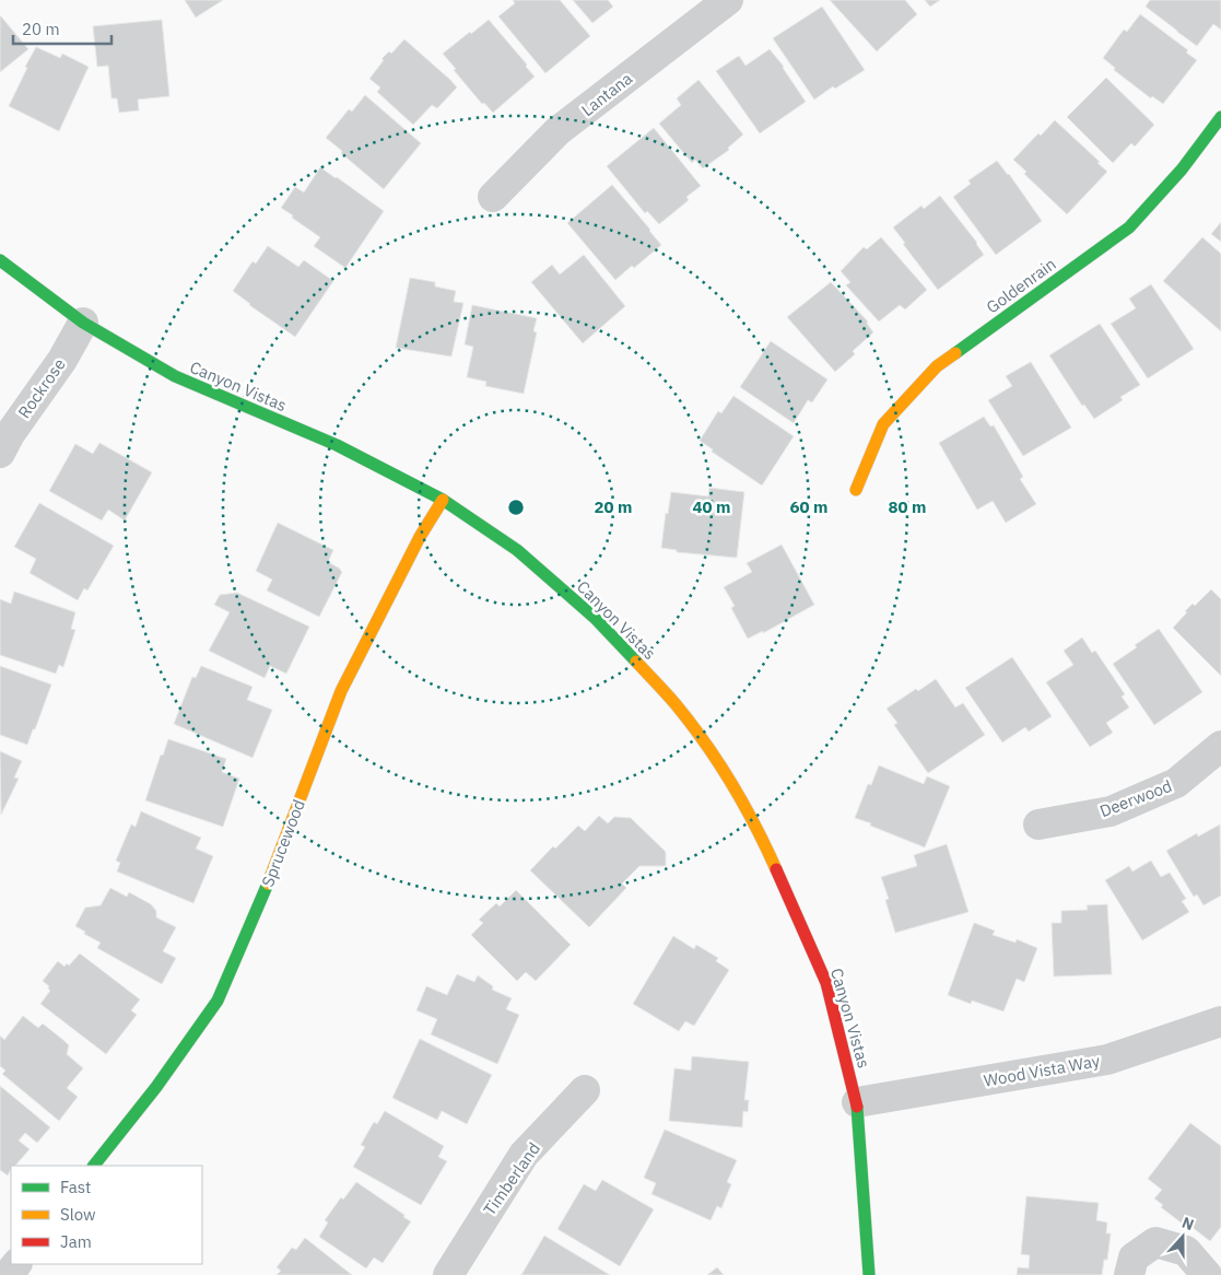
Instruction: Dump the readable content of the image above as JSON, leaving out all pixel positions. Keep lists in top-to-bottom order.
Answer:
{
  "streets": {
    "street": [
      "Lantana",
      "Goldenrain",
      "Canyon Vistas",
      "Rockrose",
      "Deerwood",
      "Sprucewood",
      "Wood Vista Way",
      "Timberland"
    ]
  },
  "crossings": [
    ["Canyon Vistas", "Rockrose"],
    ["Canyon Vistas", "Sprucewood"],
    ["Canyon Vistas", "Wood Vista Way"]
  ],
  "legend": ["Fast", "Slow", "Jam"],
  "scale_bar": "20 m",
  "north": "top",
  "rings": [
    "20 m",
    "40 m",
    "60 m",
    "80 m"
  ]
}
